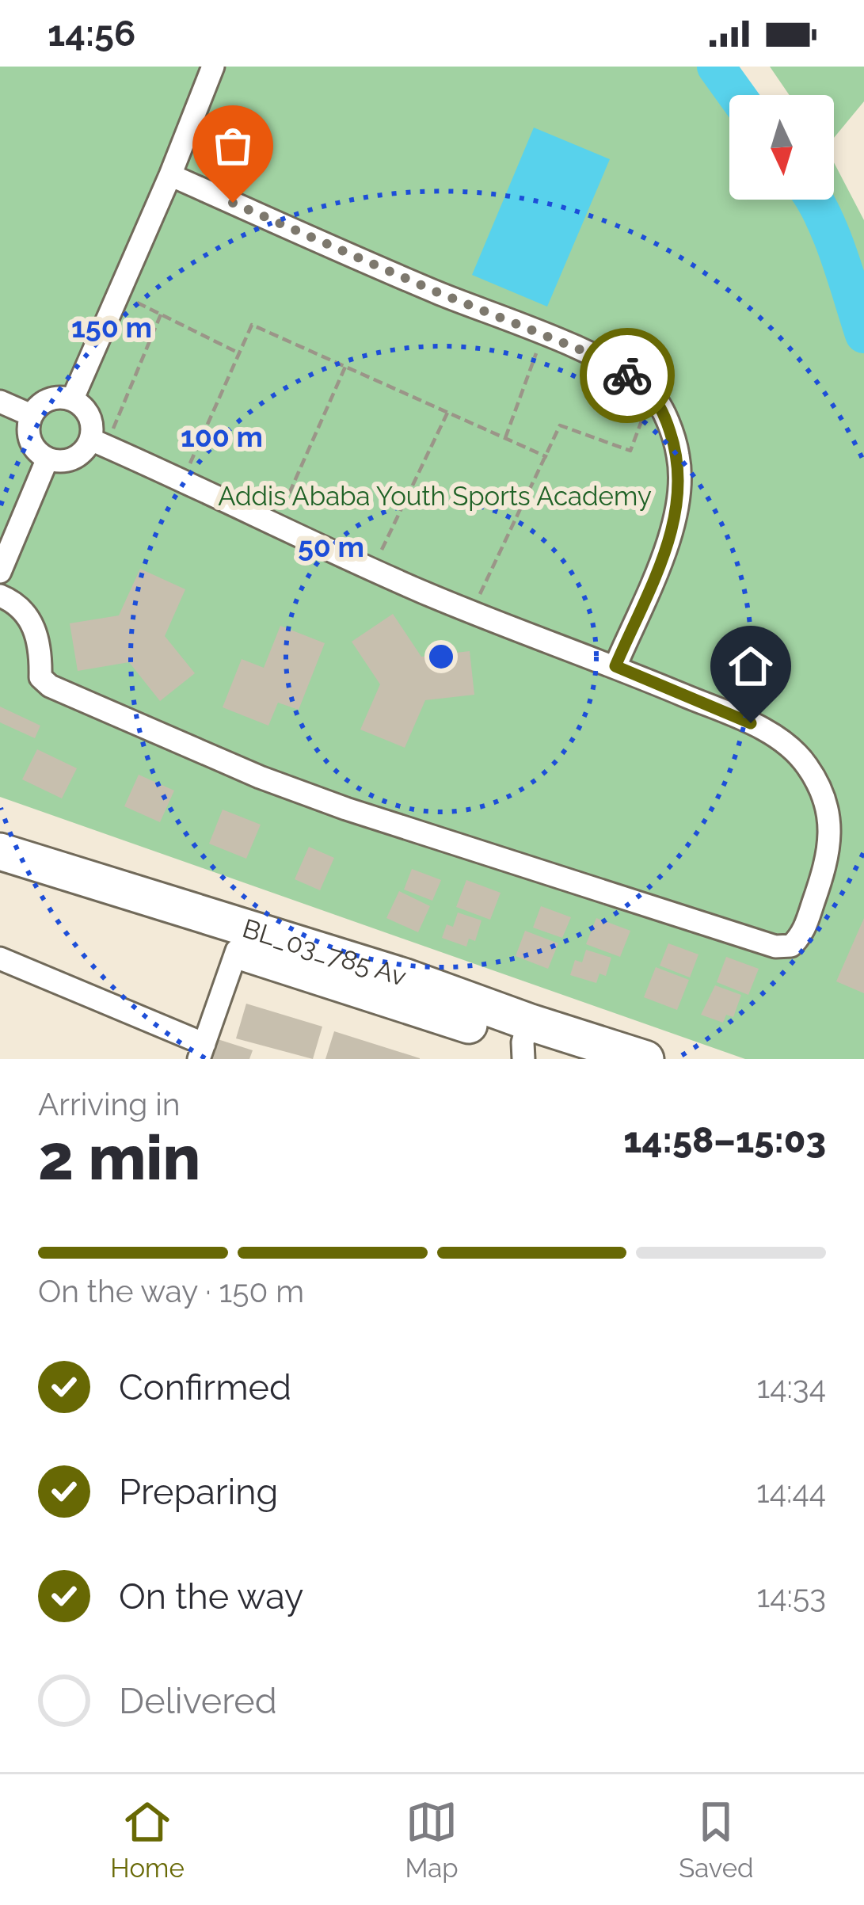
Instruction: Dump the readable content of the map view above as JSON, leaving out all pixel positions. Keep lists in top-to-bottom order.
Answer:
{
  "streets": {
    "main road": ["BL_03_785 Av"]
  },
  "parks": ["Addis Ababa Youth Sports Academy"],
  "north": "bottom",
  "page": {
    "status": "14:56",
    "heading": ["2 min", "Arriving in", "14:58–15:03"],
    "bar": "On the way · 150 m",
    "list": [
      ["Confirmed", "14:34"],
      ["Preparing", "14:44"],
      ["On the way", "14:53"],
      "Delivered"
    ],
    "tabs": ["Home", "Map", "Saved"]
  },
  "rings": ["150 m", "100 m", "50 m"]
}
